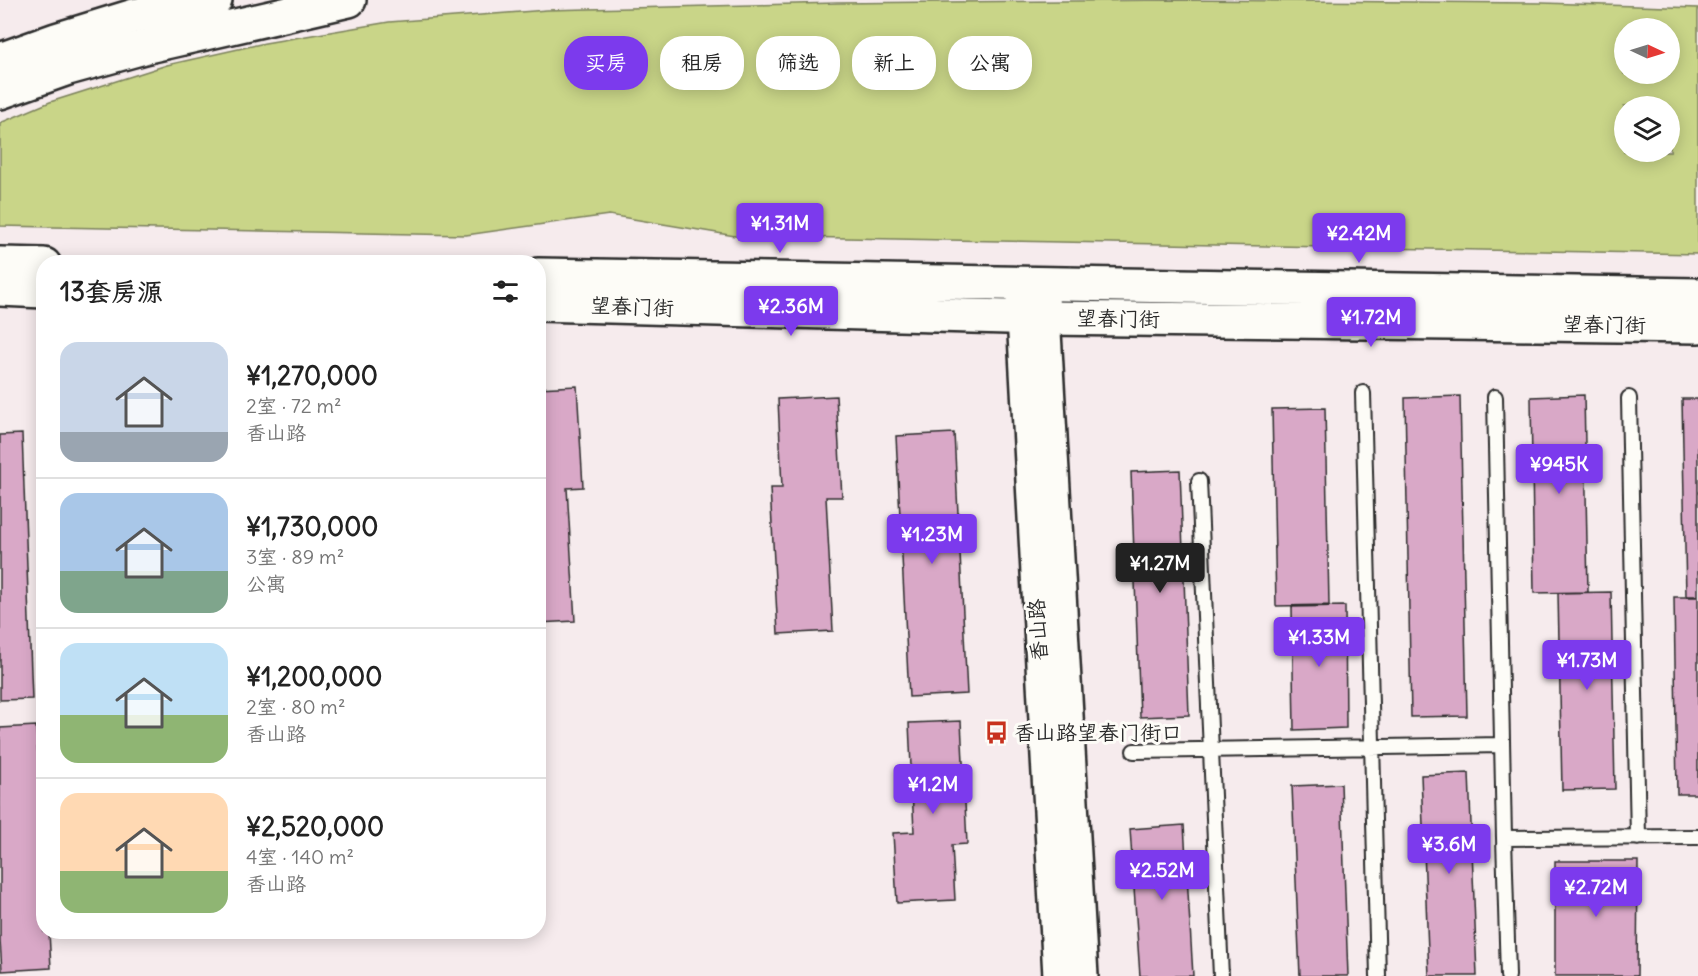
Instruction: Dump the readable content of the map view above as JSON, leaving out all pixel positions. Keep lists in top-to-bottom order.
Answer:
{
  "streets": {
    "street": ["望春门街", "香山路"]
  },
  "crossings": [
    ["望春门街", "香山路"]
  ],
  "places": {
    "bus stop": ["香山路望春门街口"]
  },
  "north": "right",
  "page": {
    "chip": [
      "买房",
      "租房",
      "筛选",
      "新上",
      "公寓"
    ],
    "price": [
      "¥1.31M",
      "¥2.42M",
      "¥2.36M",
      "¥1.72M",
      "¥945K",
      "¥1.23M",
      "¥1.27M",
      "¥1.33M",
      "¥1.73M",
      "¥1.2M",
      "¥3.6M",
      "¥2.52M",
      "¥2.72M"
    ],
    "heading": "13套房源",
    "list": [
      {
        "name": "¥1,270,000",
        "note": "2室 · 72 m² · 香山路"
      },
      {
        "name": "¥1,730,000",
        "note": "3室 · 89 m² · 公寓"
      },
      {
        "name": "¥1,200,000",
        "note": "2室 · 80 m² · 香山路"
      },
      {
        "name": "¥2,520,000",
        "note": "4室 · 140 m² · 香山路"
      }
    ]
  }
}
